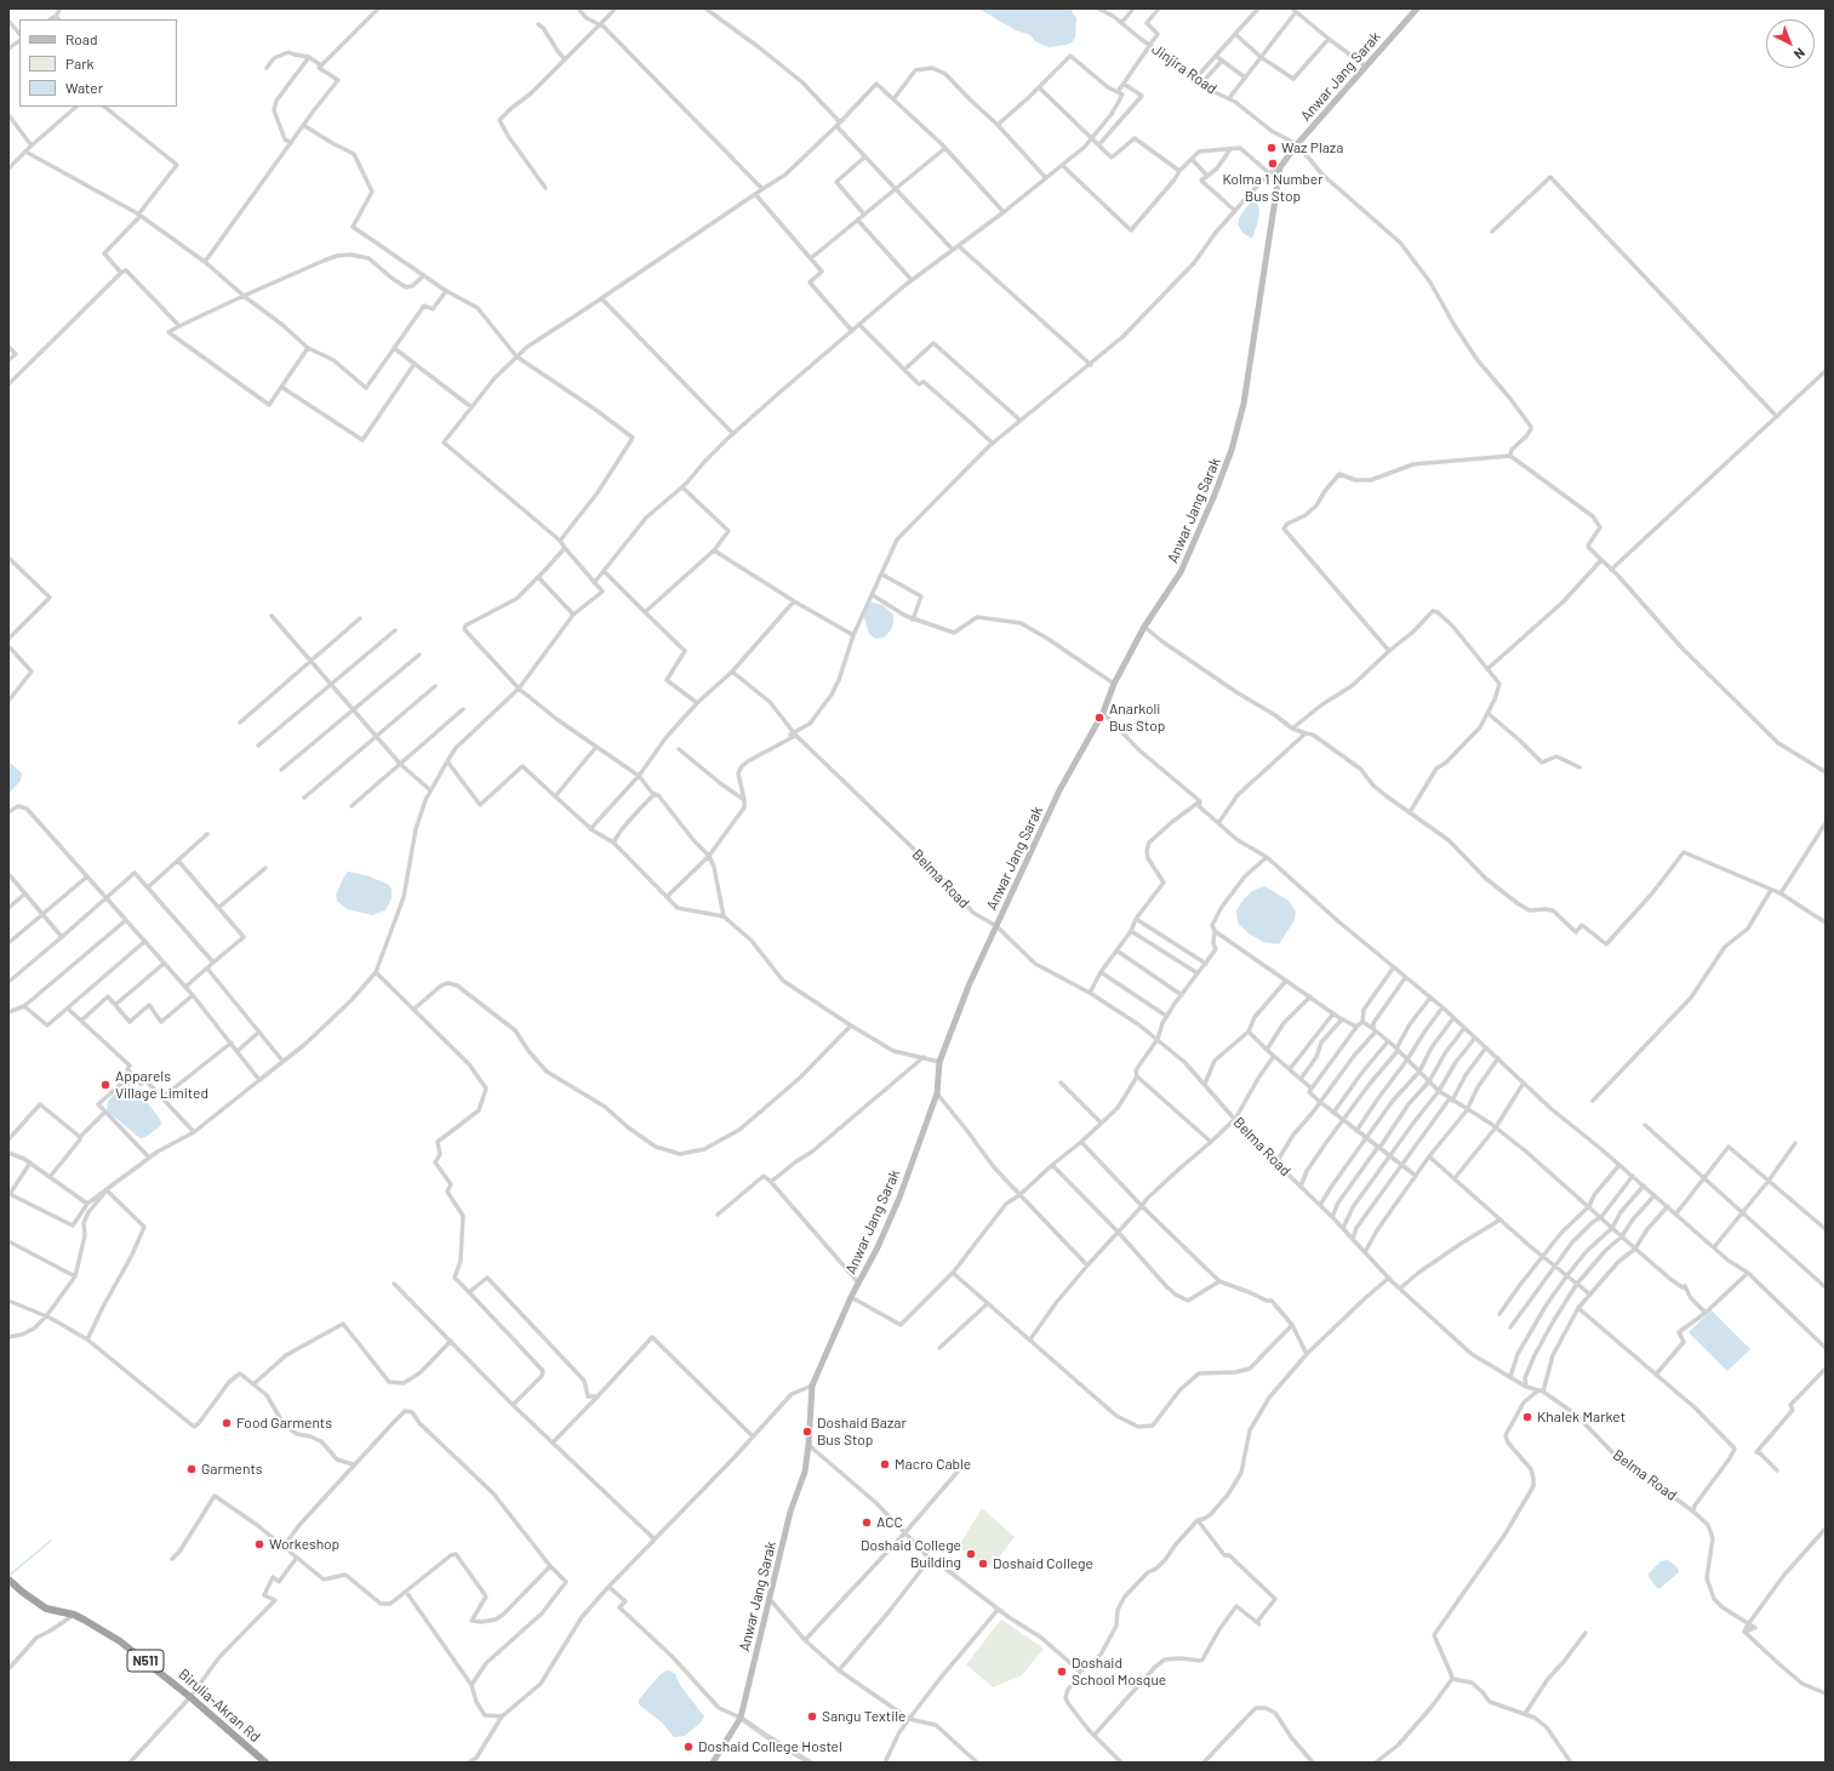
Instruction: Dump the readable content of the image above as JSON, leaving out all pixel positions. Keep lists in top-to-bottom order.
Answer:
{
  "streets": {
    "highway": ["N511", "Birulia-Akran Rd"],
    "main road": ["Anwar Jang Sarak"],
    "street": ["Jinjira Road", "Belma Road"]
  },
  "crossings": [
    ["Jinjira Road", "Anwar Jang Sarak"],
    ["Anwar Jang Sarak", "Belma Road"]
  ],
  "places": [
    "Waz Plaza",
    "Kolma 1 Number Bus Stop",
    "Anarkoli Bus Stop",
    "Apparels Village Limited",
    "Khalek Market",
    "Food Garments",
    "Doshaid Bazar Bus Stop",
    "Macro Cable",
    "Garments",
    "ACC",
    "Workeshop",
    "Doshaid College Building",
    "Doshaid College",
    "Doshaid School Mosque",
    "Sangu Textile",
    "Doshaid College Hostel"
  ],
  "legend": ["Road", "Park", "Water"],
  "north": "bottom right"
}
